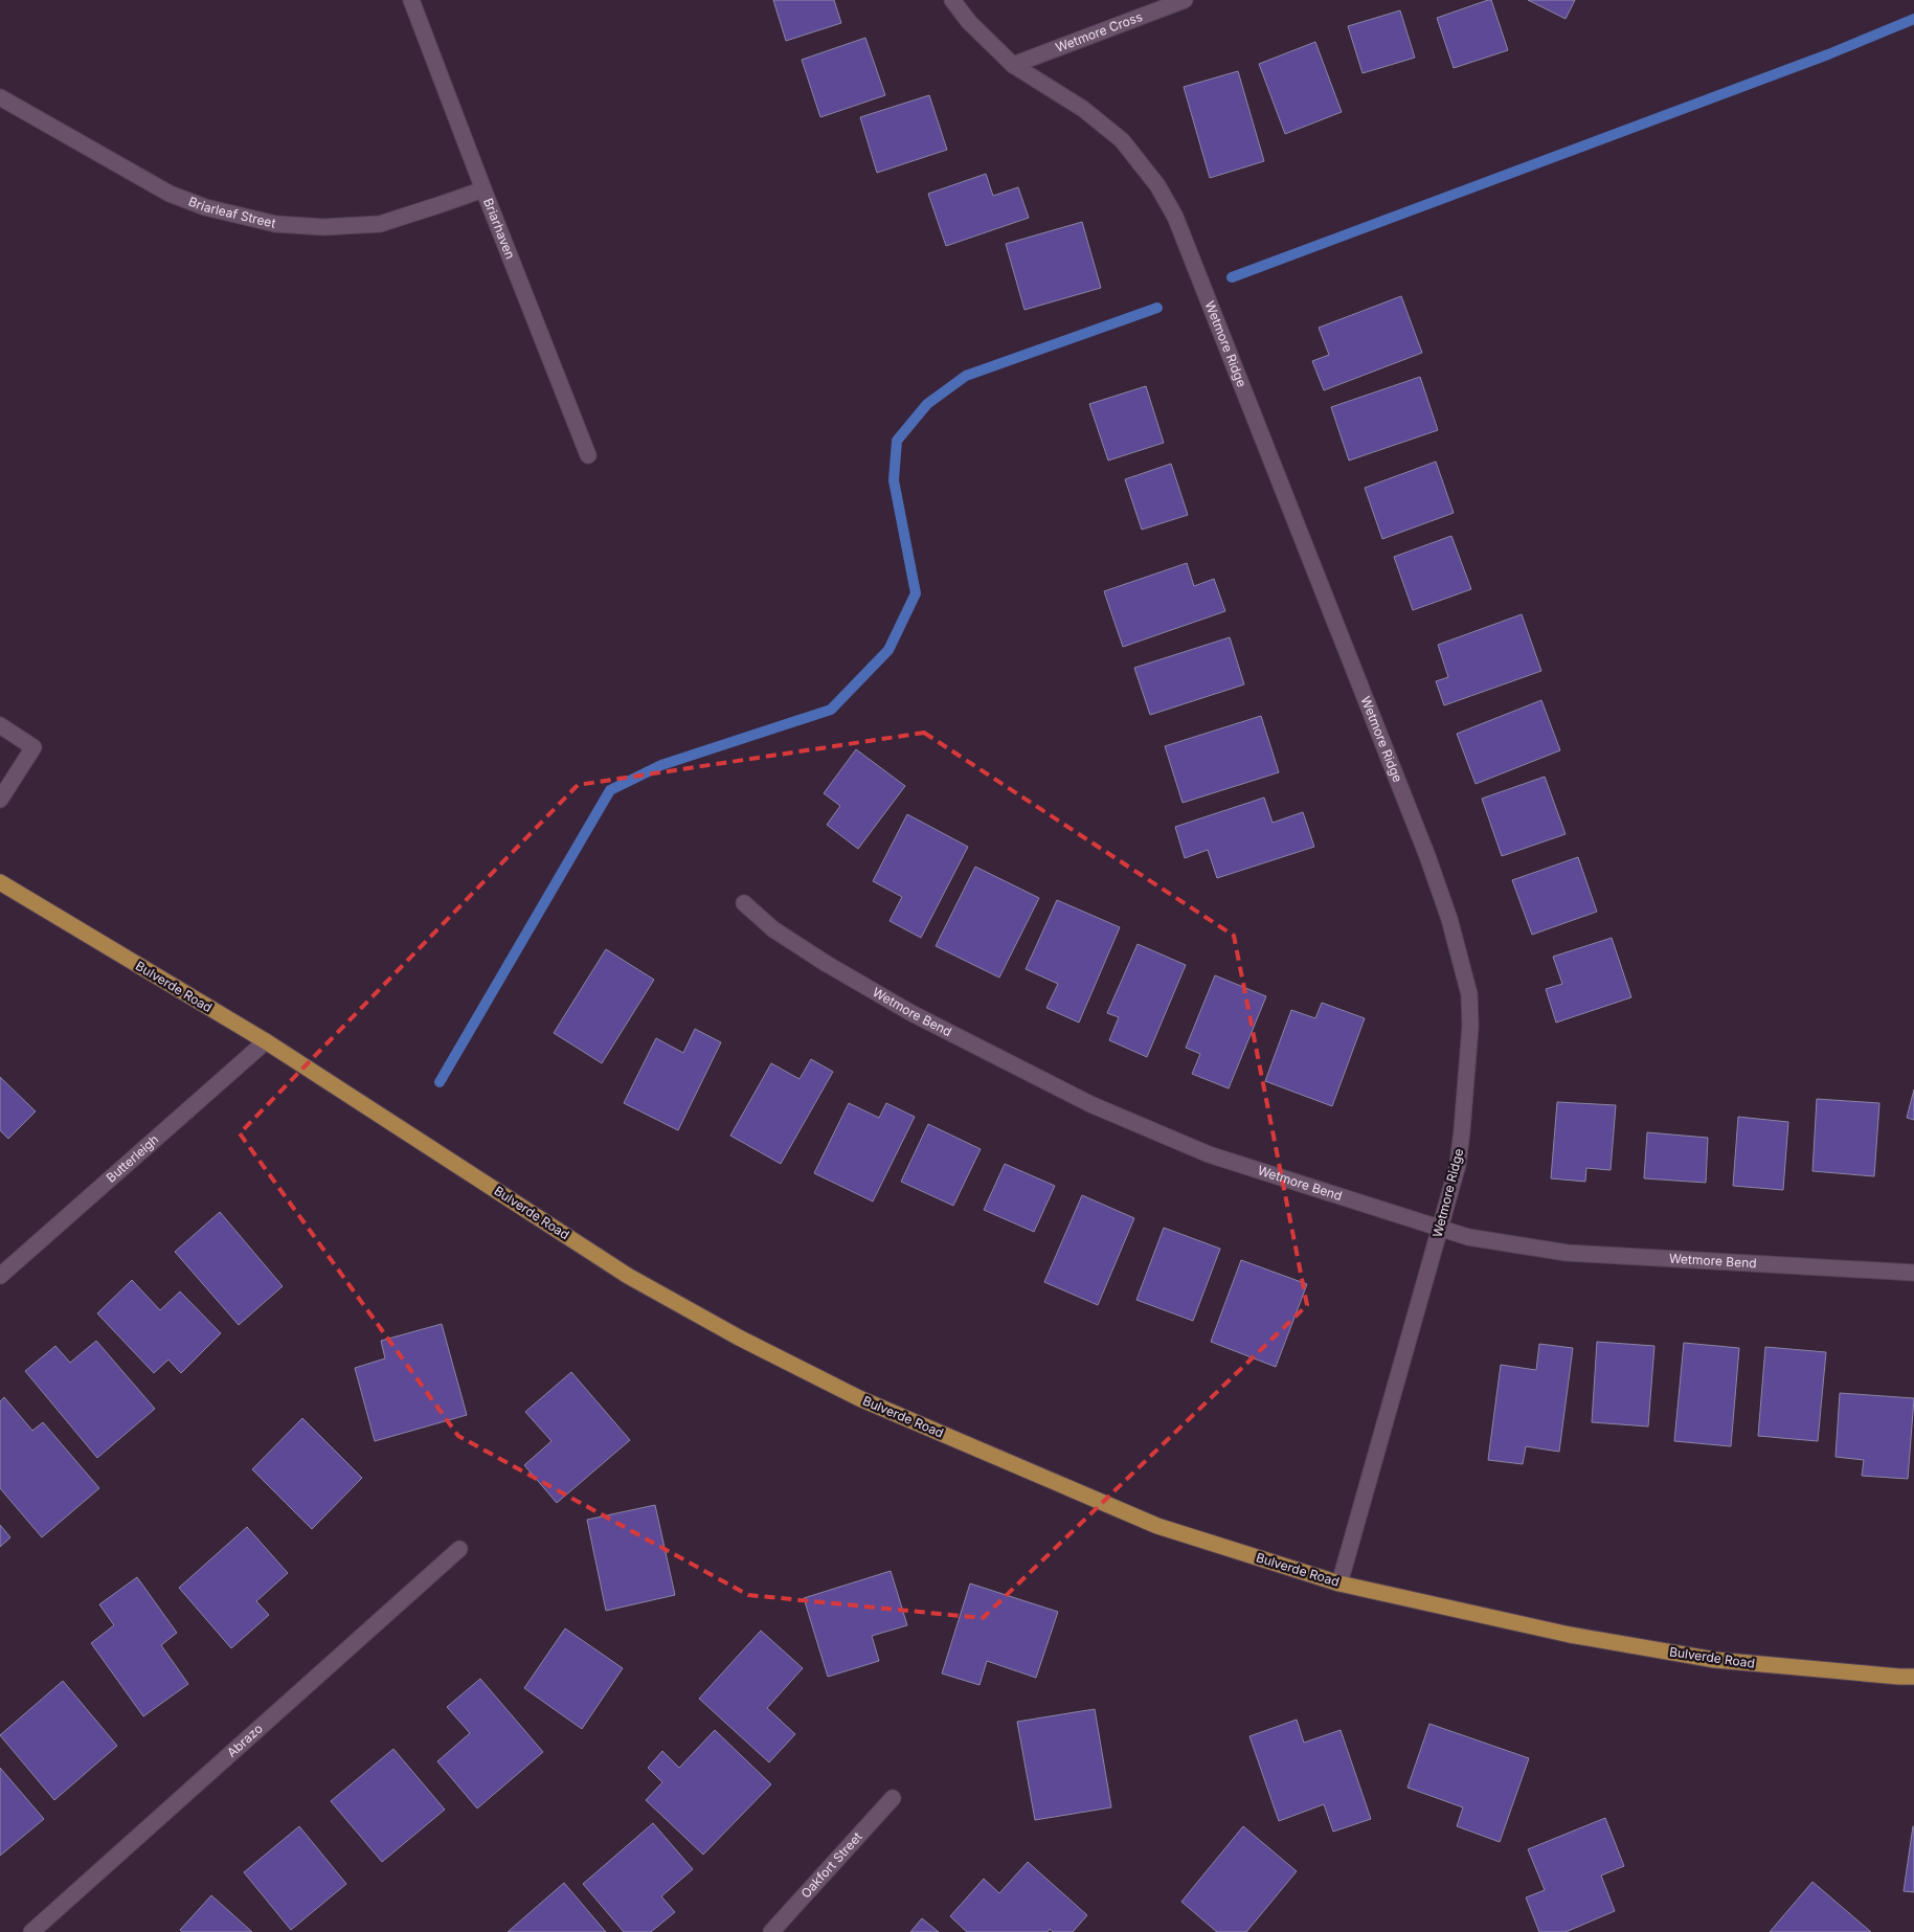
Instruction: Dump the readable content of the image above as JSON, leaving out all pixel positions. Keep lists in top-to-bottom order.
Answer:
{
  "streets": {
    "main road": ["Bulverde Road"],
    "street": [
      "Wetmore Cross",
      "Briarleaf Street",
      "Briarhaven",
      "Wetmore Ridge",
      "Wetmore Bend",
      "Butterleigh",
      "Abrazo",
      "Oakfort Street"
    ]
  },
  "crossings": [
    ["Wetmore Cross", "Wetmore Ridge"],
    ["Briarleaf Street", "Briarhaven"],
    ["Wetmore Ridge", "Bulverde Road"],
    ["Wetmore Ridge", "Wetmore Bend"],
    ["Bulverde Road", "Butterleigh"]
  ]
}
